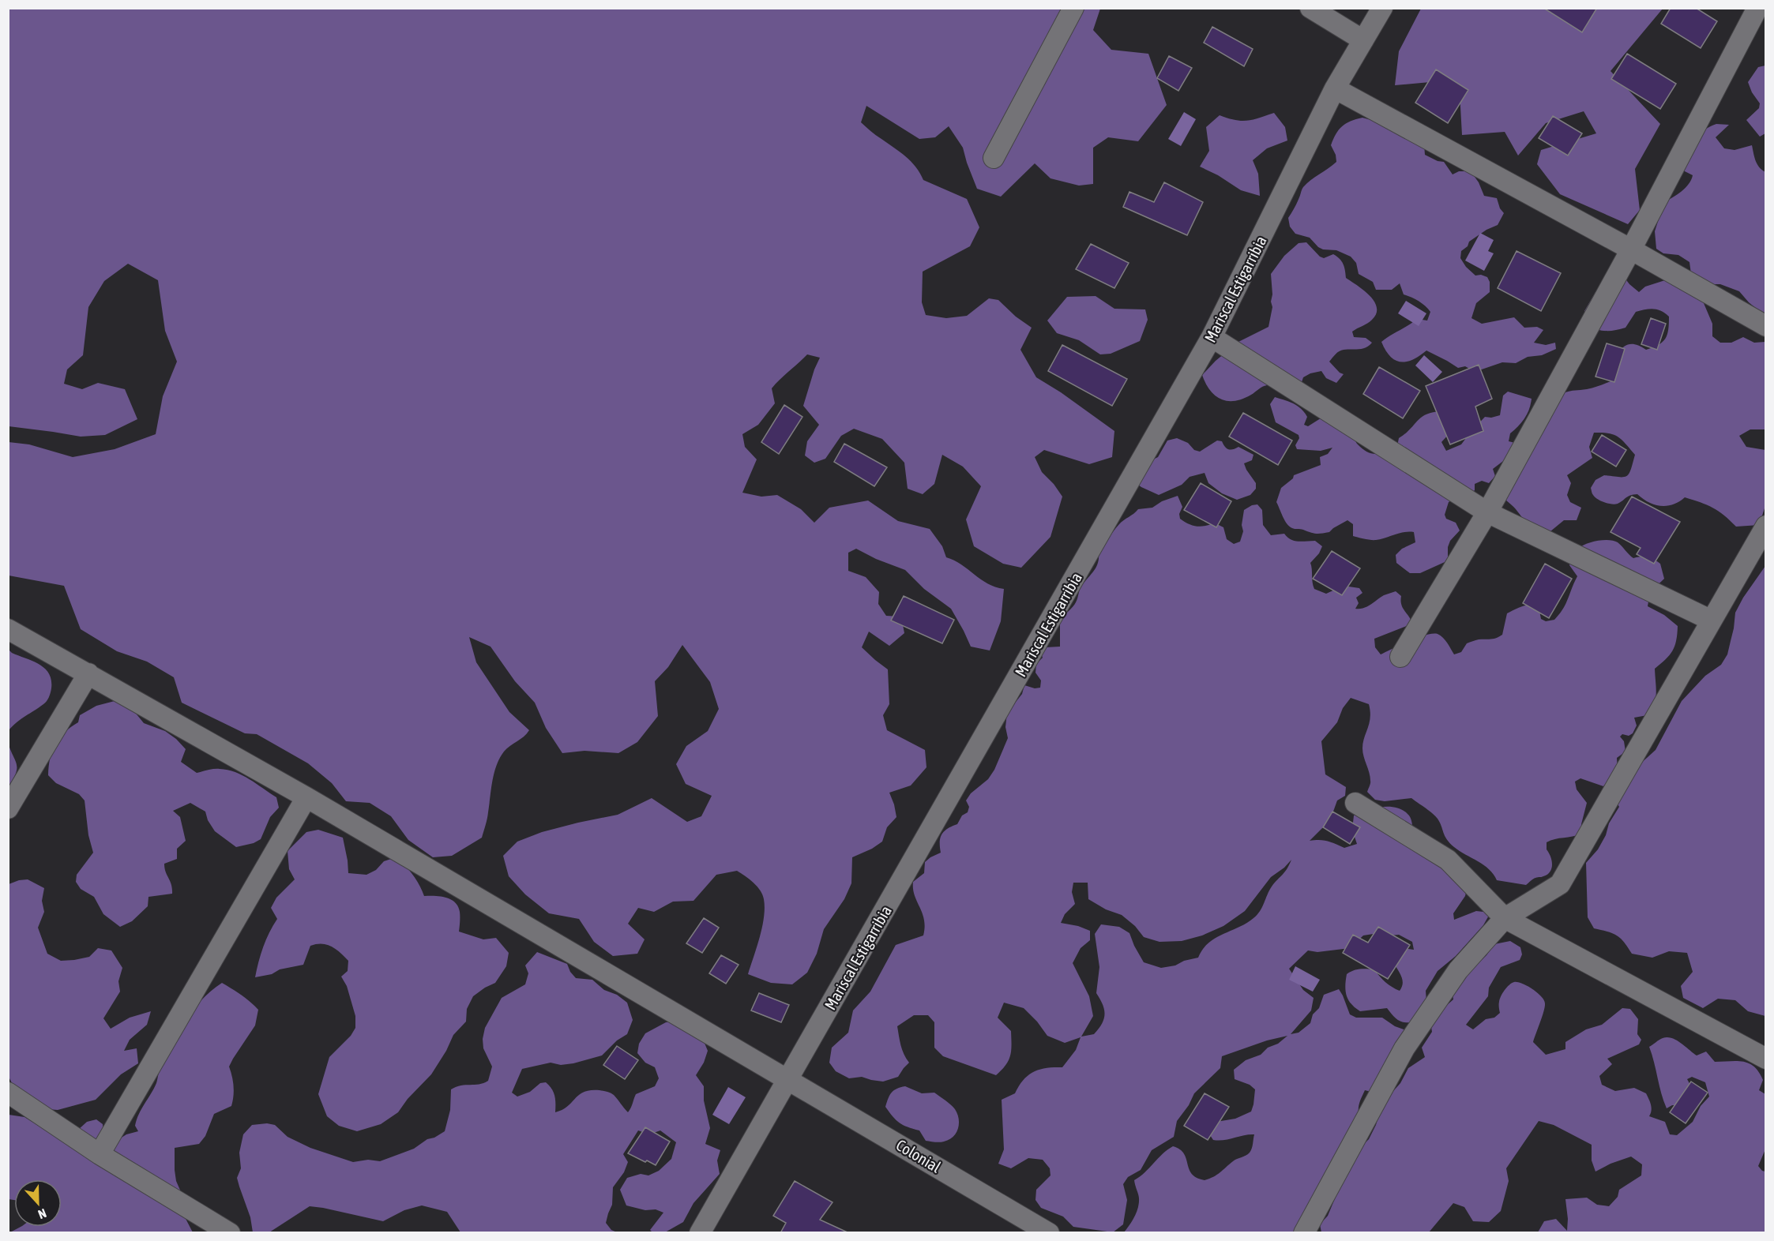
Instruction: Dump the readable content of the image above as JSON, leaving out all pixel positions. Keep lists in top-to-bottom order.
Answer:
{
  "streets": {
    "street": ["Mariscal Estigarribia", "Colonial"]
  },
  "crossings": [
    ["Mariscal Estigarribia", "Colonial"]
  ],
  "north": "bottom"
}
